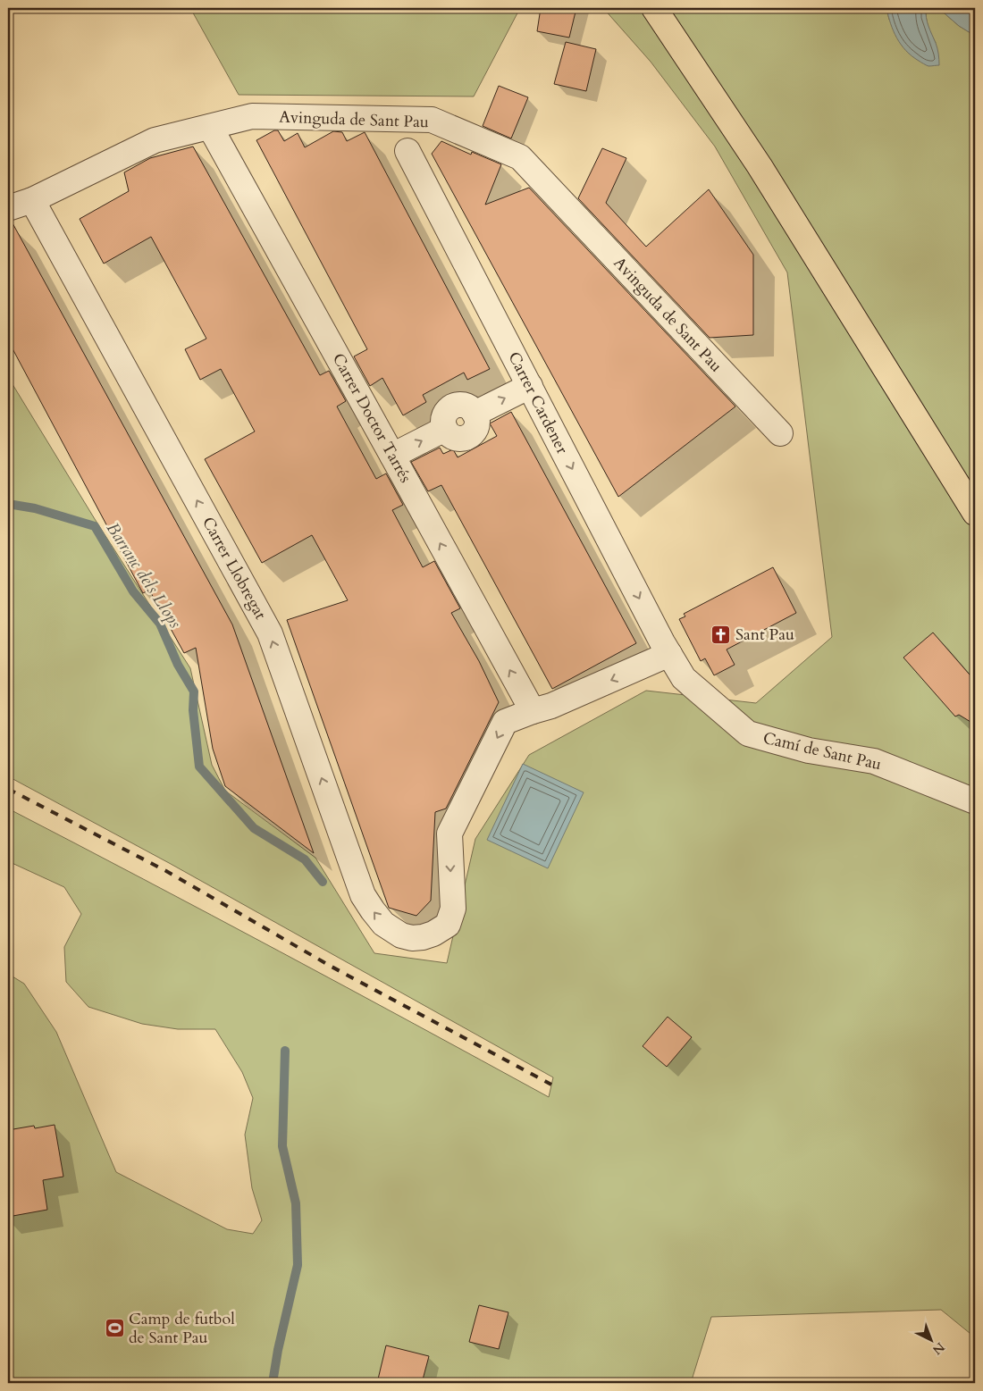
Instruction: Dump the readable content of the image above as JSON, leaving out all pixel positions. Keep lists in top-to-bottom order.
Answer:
{
  "streets": {
    "street": [
      "Avinguda de Sant Pau",
      "Carrer Cardener",
      "Carrer Doctor Tarrés",
      "Carrer Llobregat",
      "Camí de Sant Pau"
    ]
  },
  "crossings": [
    ["Avinguda de Sant Pau", "Carrer Doctor Tarrés"],
    ["Avinguda de Sant Pau", "Carrer Llobregat"],
    ["Carrer Cardener", "Camí de Sant Pau"],
    ["Carrer Doctor Tarrés", "Carrer Llobregat"]
  ],
  "one_way": ["Carrer Cardener", "Carrer Doctor Tarrés"],
  "water": ["Barranc dels Llops"],
  "places": {
    "church": ["Sant Pau"],
    "sports": ["Camp de futbol de Sant Pau"]
  },
  "north": "bottom right"
}
